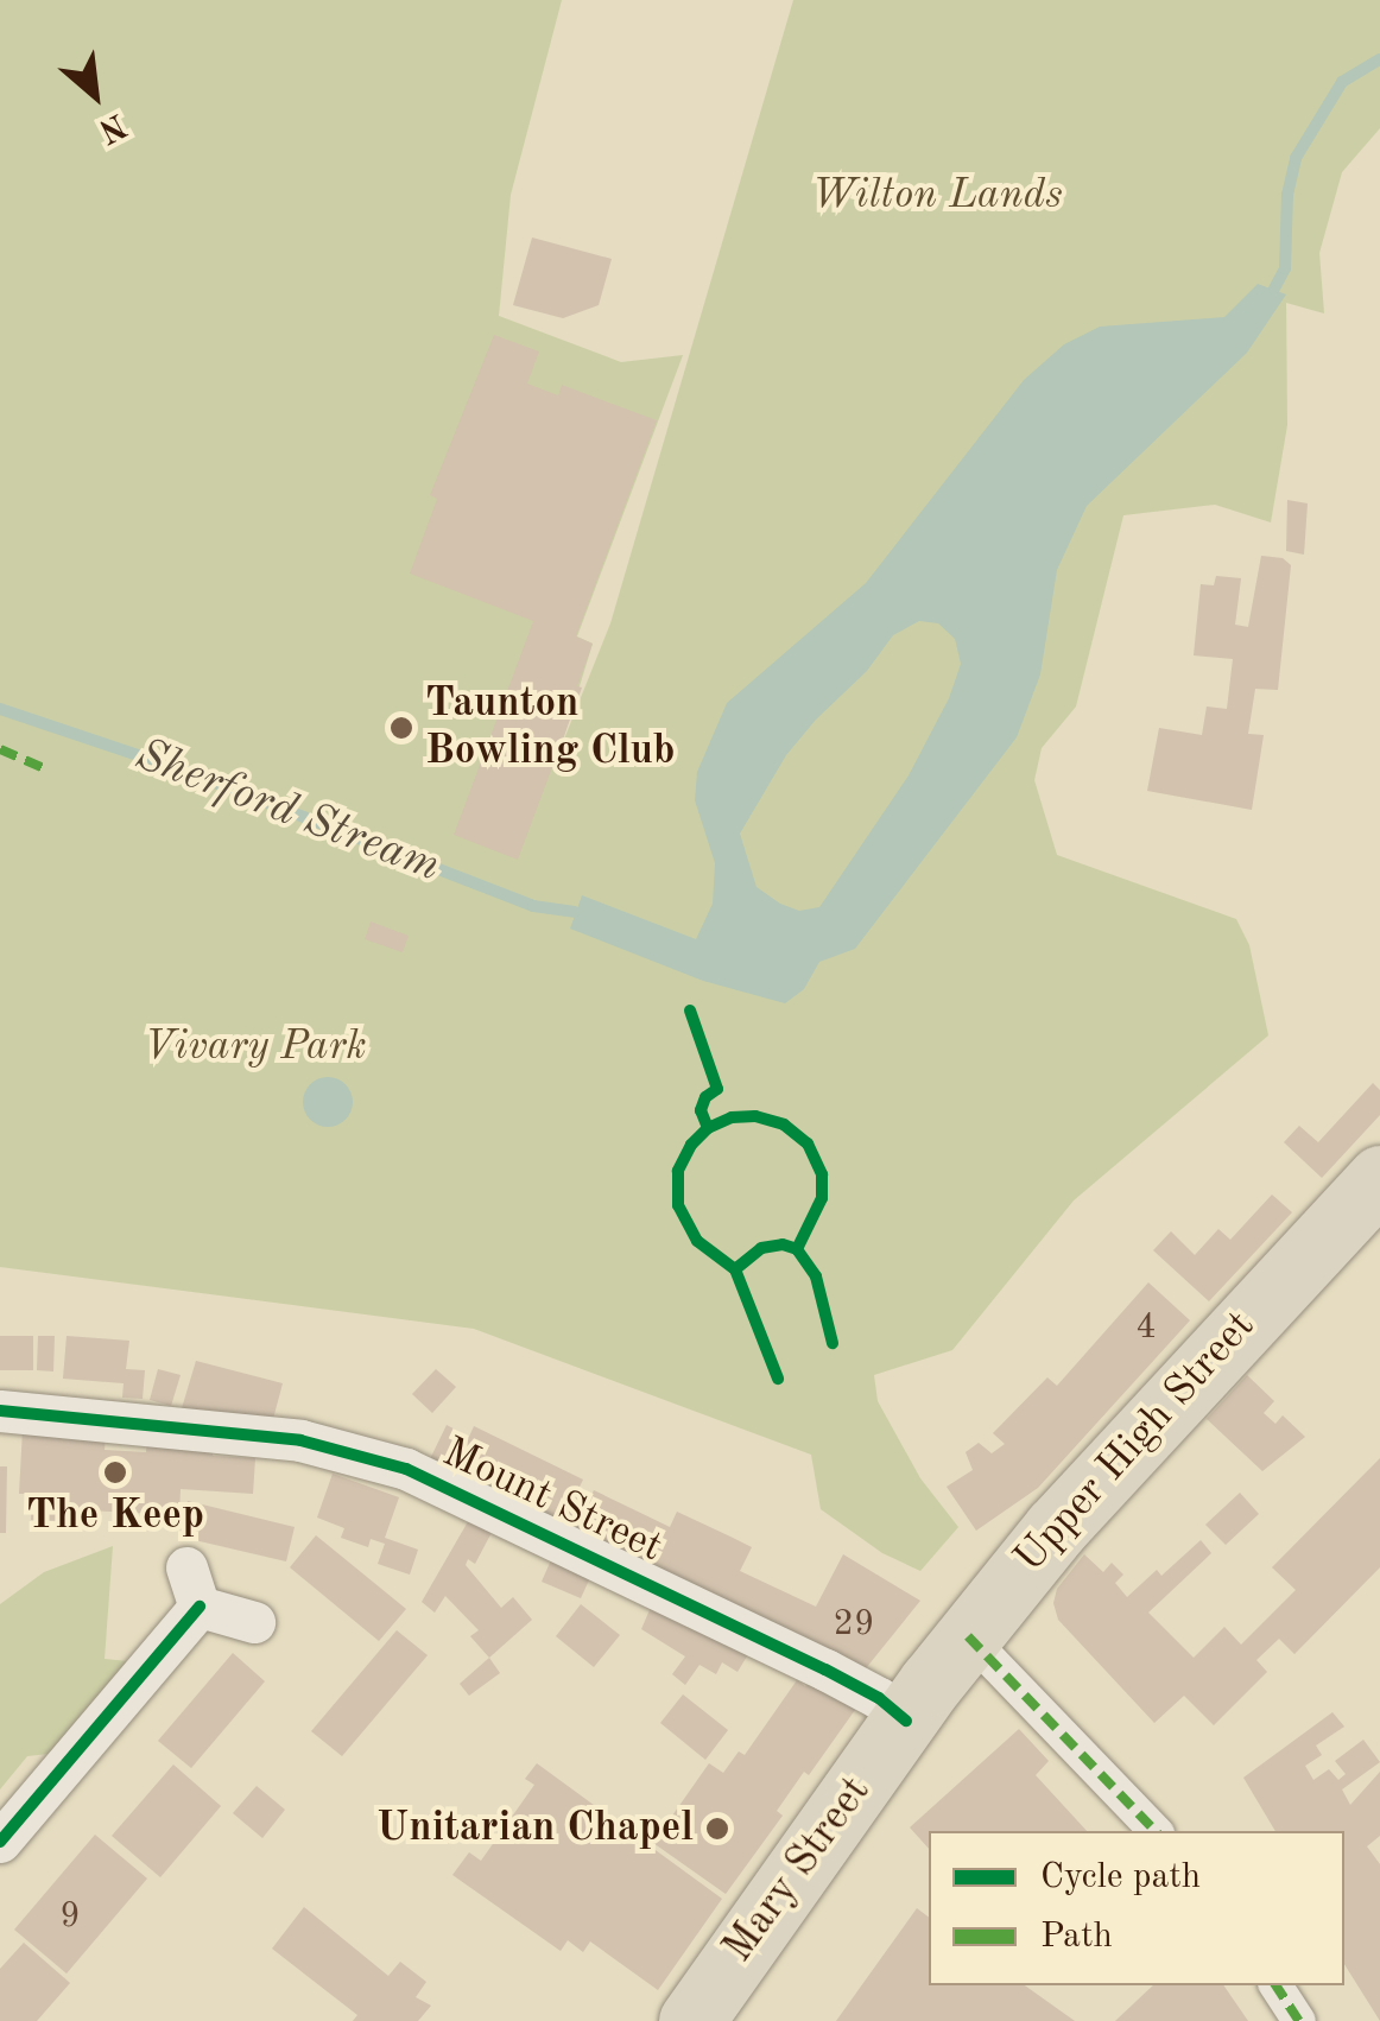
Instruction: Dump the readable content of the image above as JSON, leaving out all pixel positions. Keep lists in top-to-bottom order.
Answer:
{
  "streets": {
    "main road": ["Upper High Street", "Mary Street"],
    "street": ["Mount Street"]
  },
  "crossings": [
    ["Upper High Street", "Mount Street"],
    ["Upper High Street", "Mary Street"],
    ["Mount Street", "Mary Street"]
  ],
  "water": ["Sherford Stream"],
  "parks": ["Wilton Lands", "Vivary Park"],
  "places": ["Taunton Bowling Club", "The Keep", "Unitarian Chapel"],
  "house_numbers": ["4", "29", "9"],
  "legend": ["Cycle path", "Path"],
  "north": "bottom right"
}
